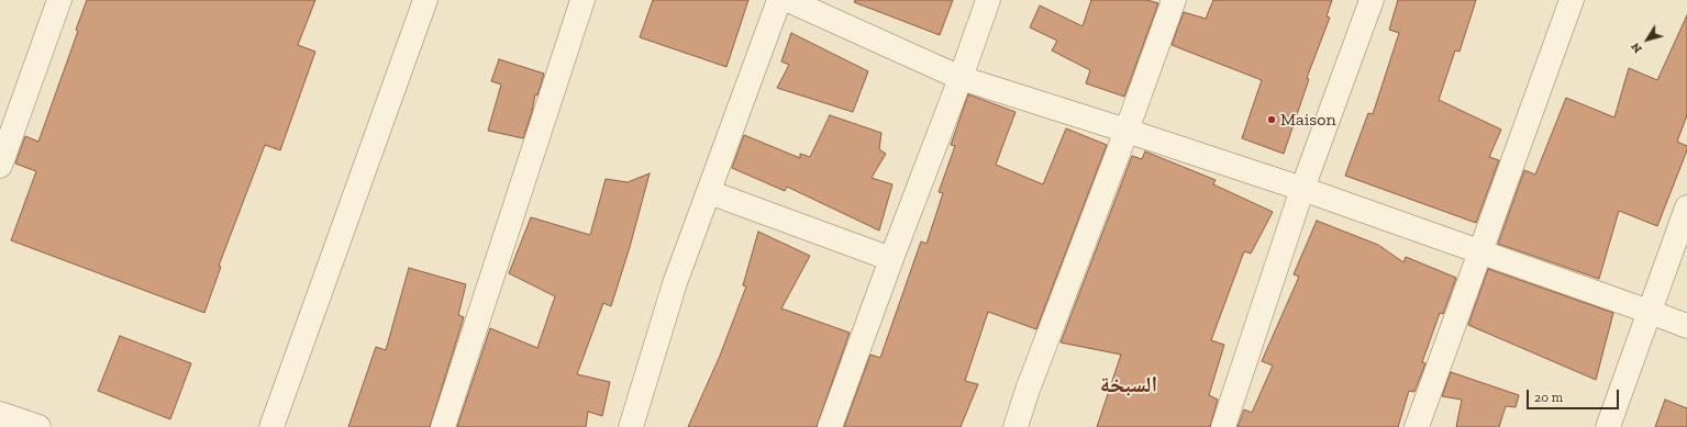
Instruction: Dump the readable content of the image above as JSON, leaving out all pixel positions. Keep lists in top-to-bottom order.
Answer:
{
  "districts": ["السبخة"],
  "places": ["Maison"],
  "scale_bar": "20 m",
  "north": "bottom left"
}
